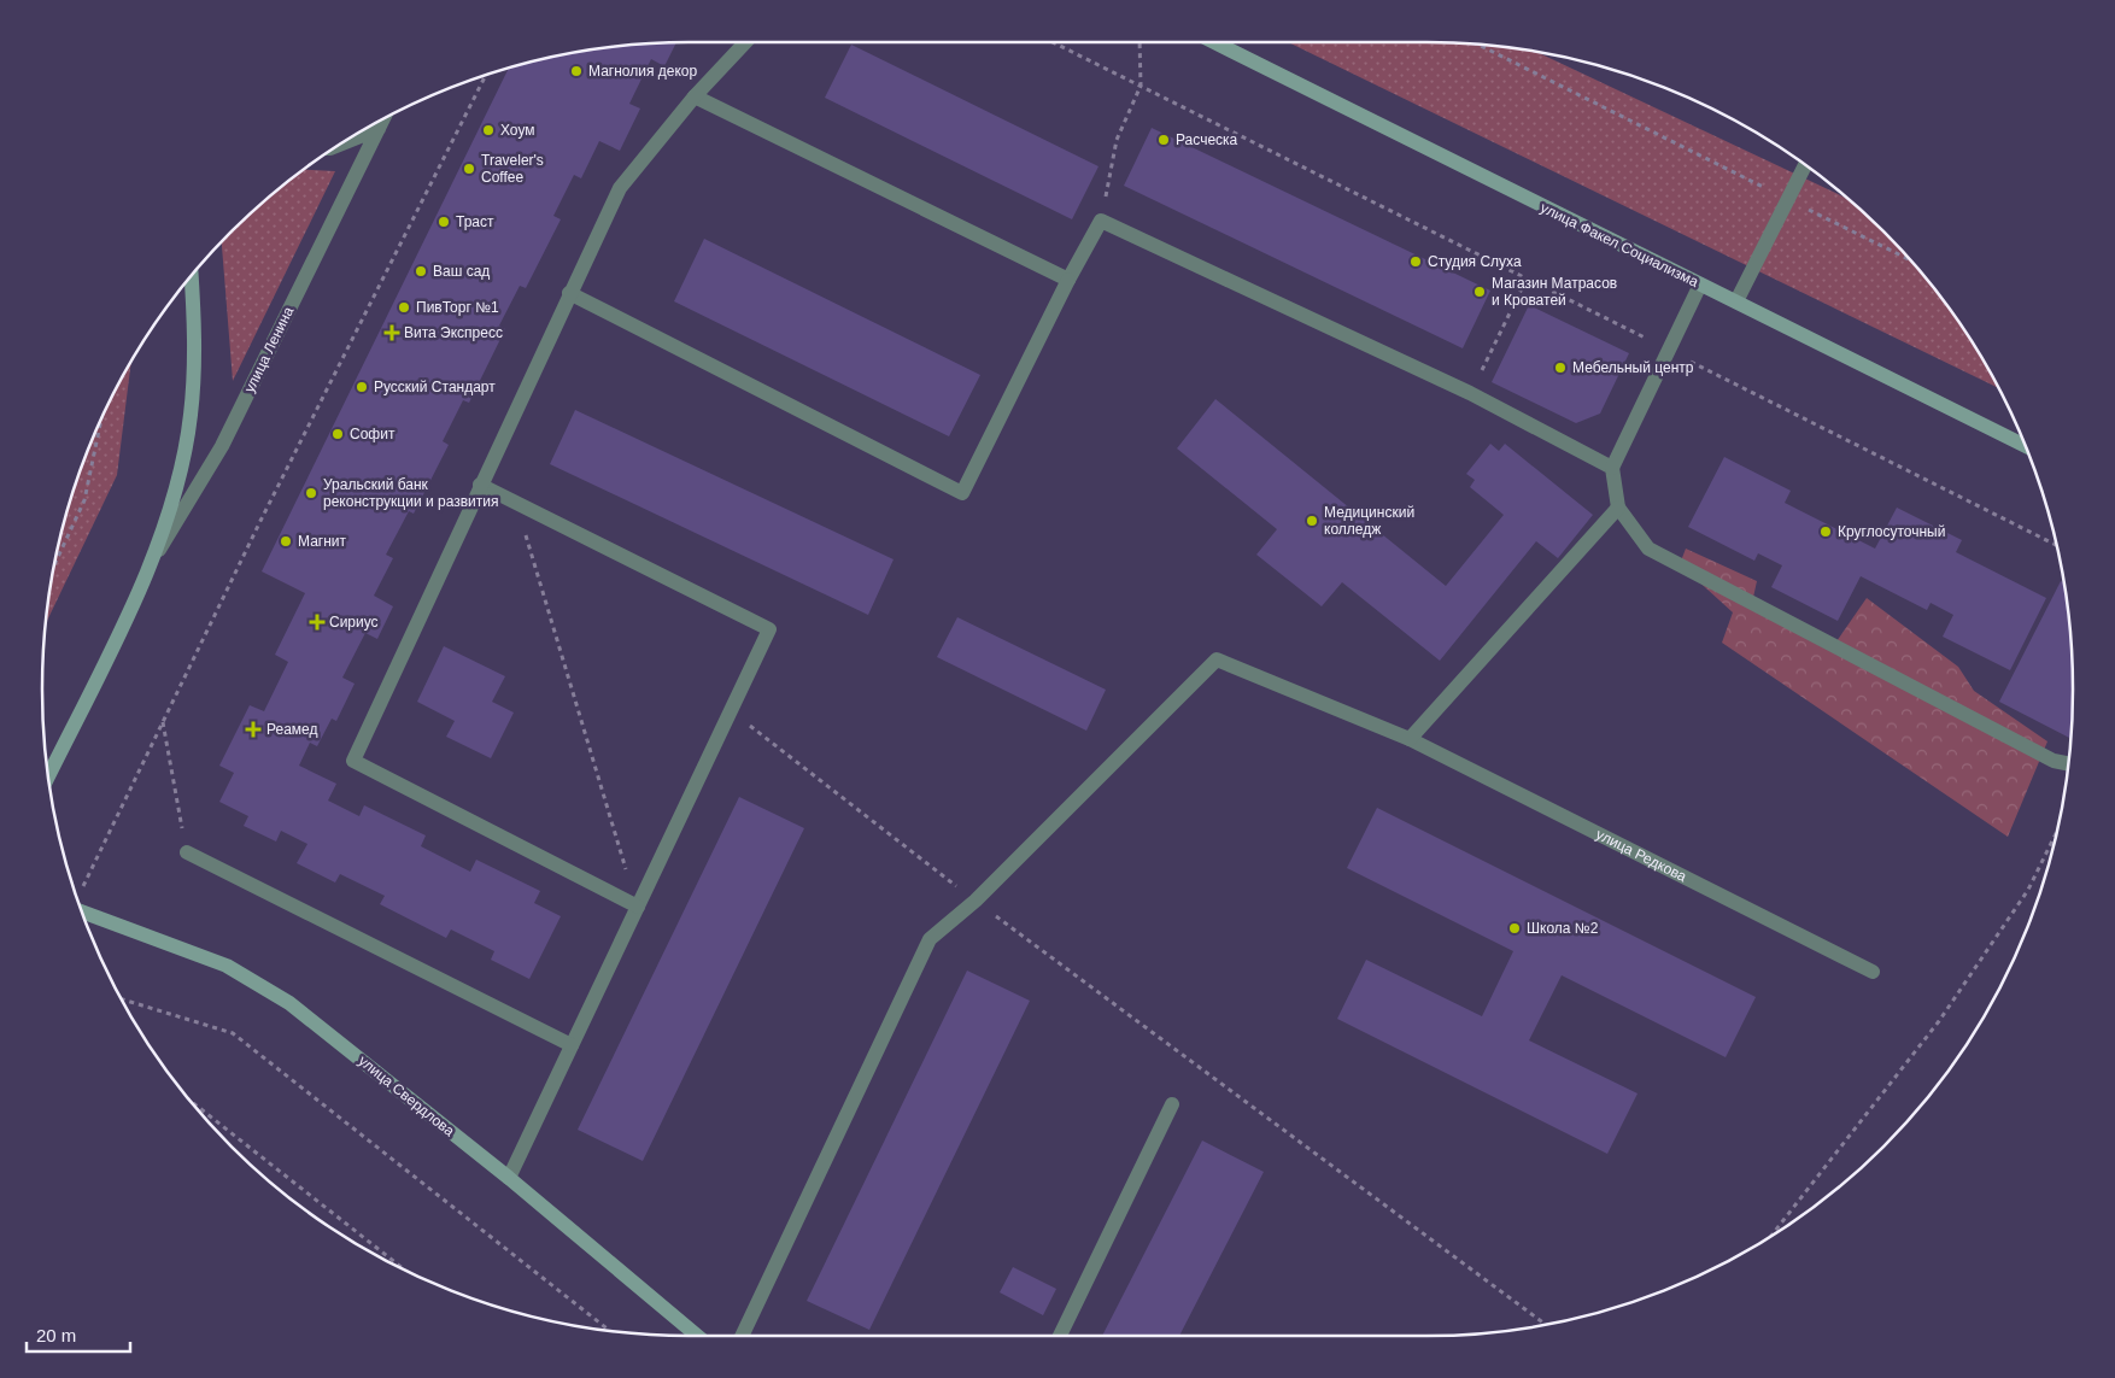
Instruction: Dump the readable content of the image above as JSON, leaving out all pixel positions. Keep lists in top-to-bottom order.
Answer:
{
  "streets": {
    "main road": ["улица Факел Социализма", "улица Ленина", "улица Свердлова"],
    "street": ["улица Редкова"]
  },
  "places": {
    "other": [
      "Магнолия декор",
      "Хоум",
      "Расческа",
      "Traveler's Coffee",
      "Траст",
      "Студия Слуха",
      "Ваш сад",
      "Магазин Матрасов и Кроватей",
      "ПивТорг №1",
      "Мебельный центр",
      "Русский Стандарт",
      "Софит",
      "Уральский банк реконструкции и развития",
      "Медицинский колледж",
      "Круглосуточный",
      "Магнит",
      "Школа №2"
    ],
    "health": ["Вита Экспресс", "Сириус", "Реамед"]
  },
  "scale_bar": "20 m"
}
